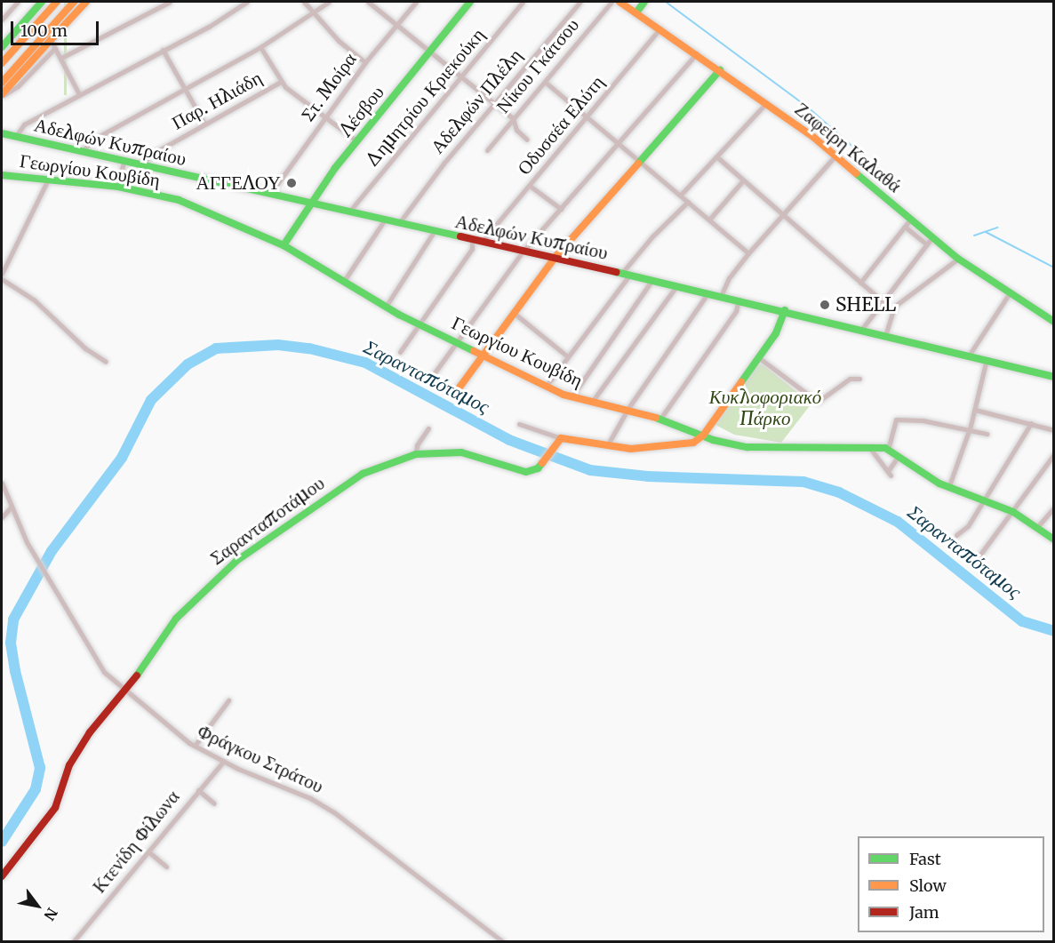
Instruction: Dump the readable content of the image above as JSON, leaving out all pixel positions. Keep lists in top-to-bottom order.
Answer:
{
  "streets": {
    "main road": [
      "Λέσβου",
      "Αδελφών Κυπραίου",
      "Ζαφείρη Καλαθά",
      "Γεωργίου Κουβίδη",
      "Σαρανταποτάμου"
    ],
    "street": [
      "Νίκου Γκάτσου",
      "Στ. Μοίρα",
      "Δημητρίου Κριεκούκη",
      "Παρ. Ηλιάδη",
      "Αδελφών Πλέλη",
      "Οδυσσέα Ελύτη",
      "Φράγκου Στράτου",
      "Κτενίδη Φίλωνα"
    ]
  },
  "crossings": [
    ["Στ. Μοίρα", "Αδελφών Κυπραίου"],
    ["Δημητρίου Κριεκούκη", "Αδελφών Κυπραίου"],
    ["Παρ. Ηλιάδη", "Αδελφών Κυπραίου"],
    ["Αδελφών Πλέλη", "Αδελφών Κυπραίου"],
    ["Λέσβου", "Αδελφών Κυπραίου"],
    ["Λέσβου", "Γεωργίου Κουβίδη"],
    ["Οδυσσέα Ελύτη", "Αδελφών Κυπραίου"],
    ["Οδυσσέα Ελύτη", "Ζαφείρη Καλαθά"],
    ["Σαρανταποτάμου", "Φράγκου Στράτου"],
    ["Φράγκου Στράτου", "Κτενίδη Φίλωνα"]
  ],
  "water": ["Σαρανταπόταμος"],
  "parks": ["Κυκλοφοριακό Πάρκο"],
  "places": ["ΑΓΓΕΛΟΥ", "SHELL"],
  "legend": ["Fast", "Slow", "Jam"],
  "scale_bar": "100 m",
  "north": "bottom right"
}
